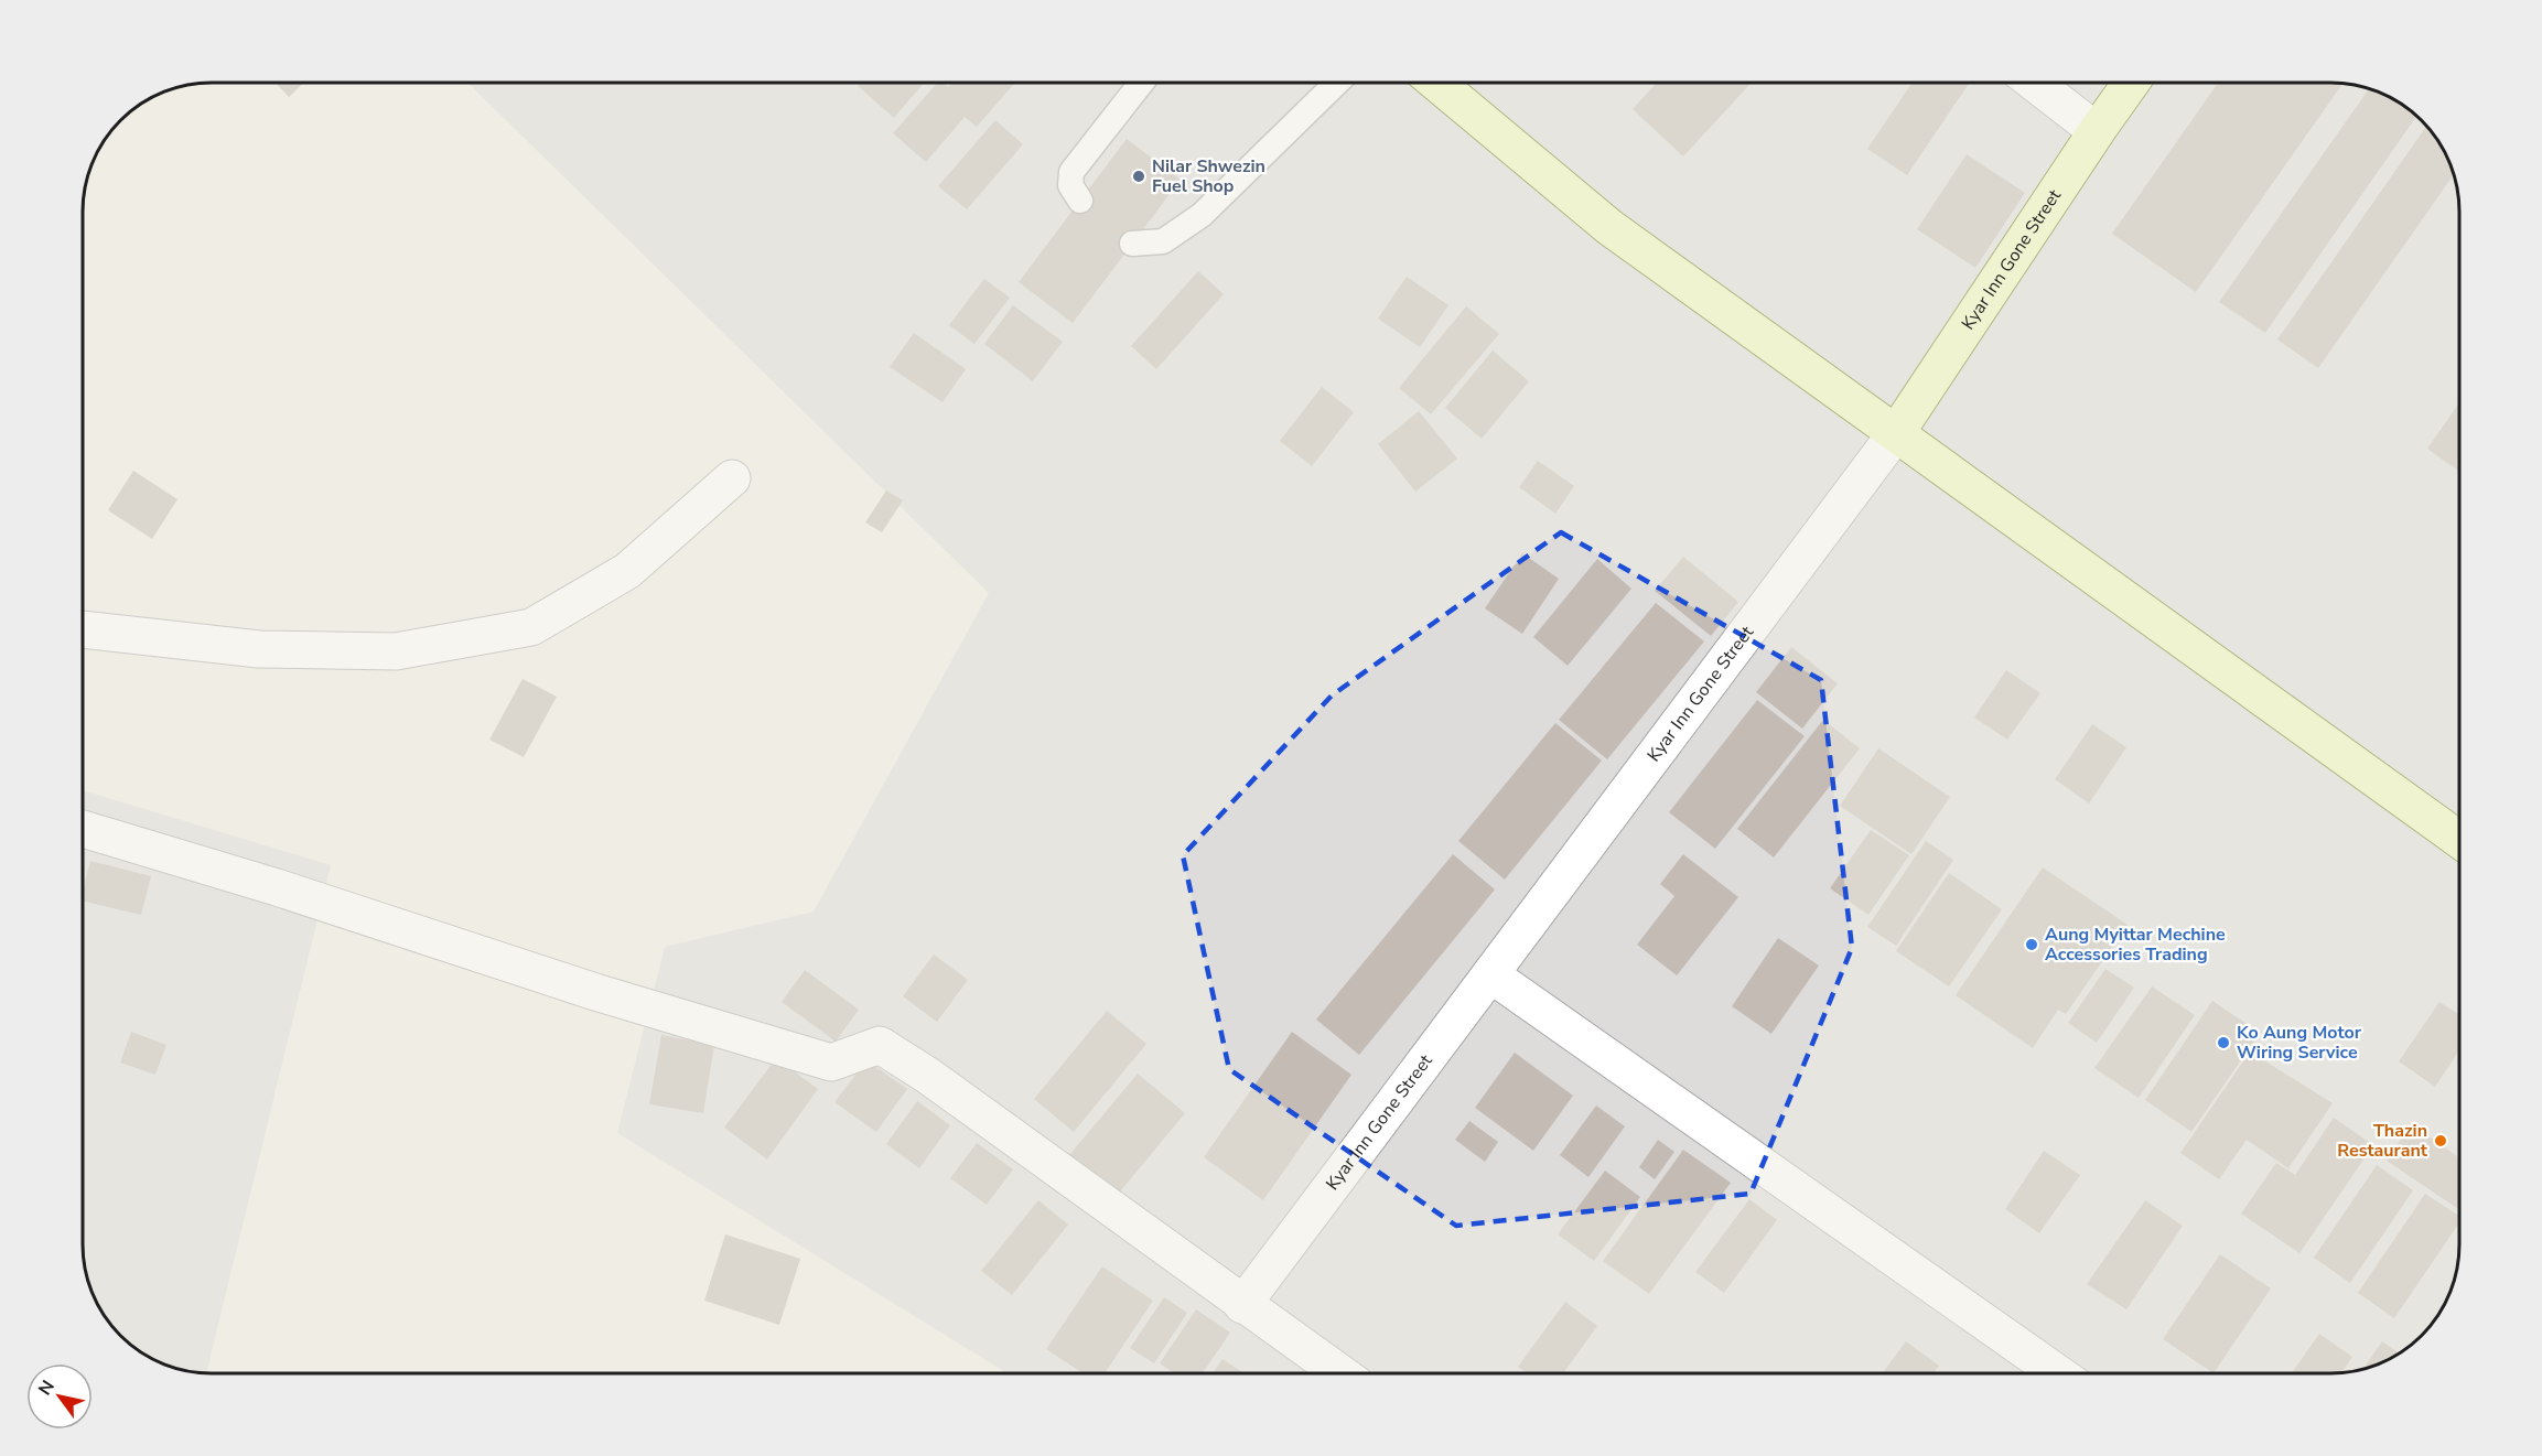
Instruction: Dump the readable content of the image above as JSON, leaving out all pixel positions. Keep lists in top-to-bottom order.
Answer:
{
  "streets": {
    "main road": ["Kyar Inn Gone Street"]
  },
  "places": [
    "Nilar Shwezin Fuel Shop",
    "Aung Myittar Mechine Accessories Trading",
    "Ko Aung Motor Wiring Service",
    "Thazin Restaurant"
  ],
  "north": "top left"
}
